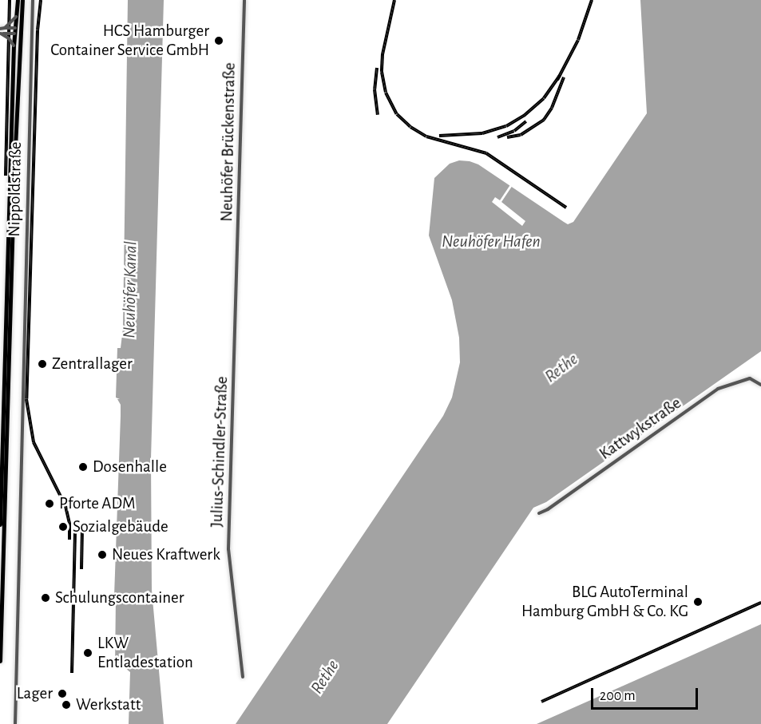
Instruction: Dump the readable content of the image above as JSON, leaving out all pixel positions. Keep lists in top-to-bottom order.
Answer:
{
  "streets": {
    "street": [
      "Neuhöfer Brückenstraße",
      "Nippoldstraße",
      "Kattwykstraße",
      "Julius-Schindler-Straße"
    ]
  },
  "crossings": [
    ["Neuhöfer Brückenstraße", "Julius-Schindler-Straße"]
  ],
  "water": ["Neuhöfer Hafen", "Neuhöfer Kanal", "Rethe"],
  "places": [
    "HCS Hamburger Container Service GmbH",
    "Zentrallager",
    "Dosenhalle",
    "Pforte ADM",
    "Sozialgebäude",
    "Neues Kraftwerk",
    "Schulungscontainer",
    "BLG AutoTerminal Hamburg GmbH & Co. KG",
    "LKW Entladestation",
    "Lager",
    "Werkstatt"
  ],
  "scale_bar": "200 m"
}
